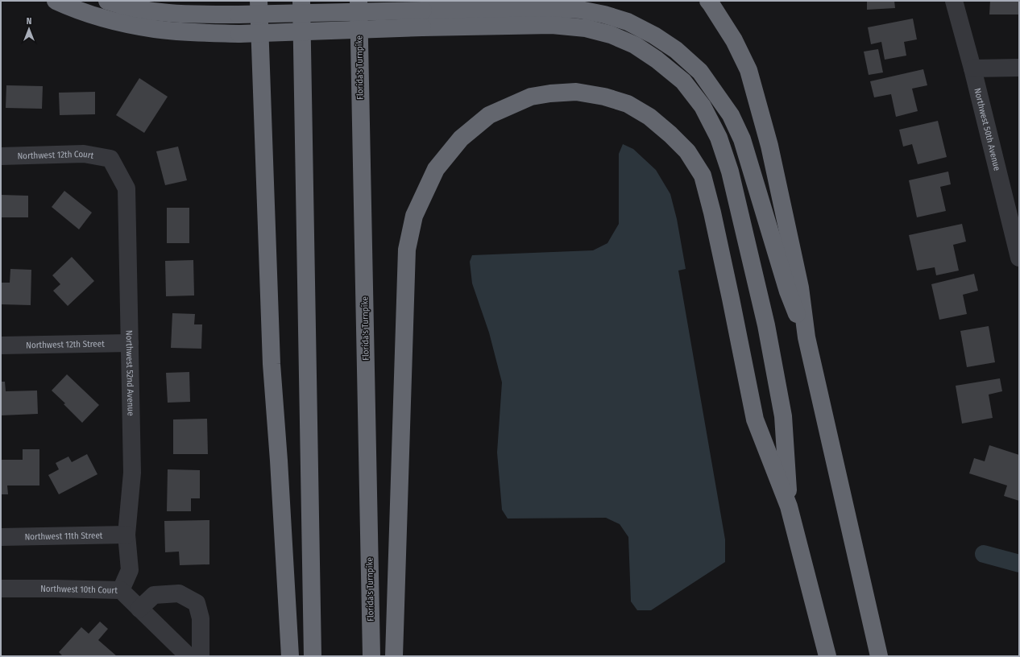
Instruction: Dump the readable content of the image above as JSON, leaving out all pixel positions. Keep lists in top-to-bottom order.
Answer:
{
  "streets": {
    "highway": ["Florida's Turnpike"],
    "street": [
      "Northwest 50th Avenue",
      "Northwest 12th Court",
      "Northwest 12th Street",
      "Northwest 52nd Avenue",
      "Northwest 11th Street",
      "Northwest 10th Court"
    ]
  },
  "crossings": [
    ["Northwest 12th Court", "Northwest 52nd Avenue"],
    ["Northwest 12th Street", "Northwest 52nd Avenue"],
    ["Northwest 52nd Avenue", "Northwest 11th Street"],
    ["Northwest 52nd Avenue", "Northwest 10th Court"]
  ],
  "north": "top"
}
